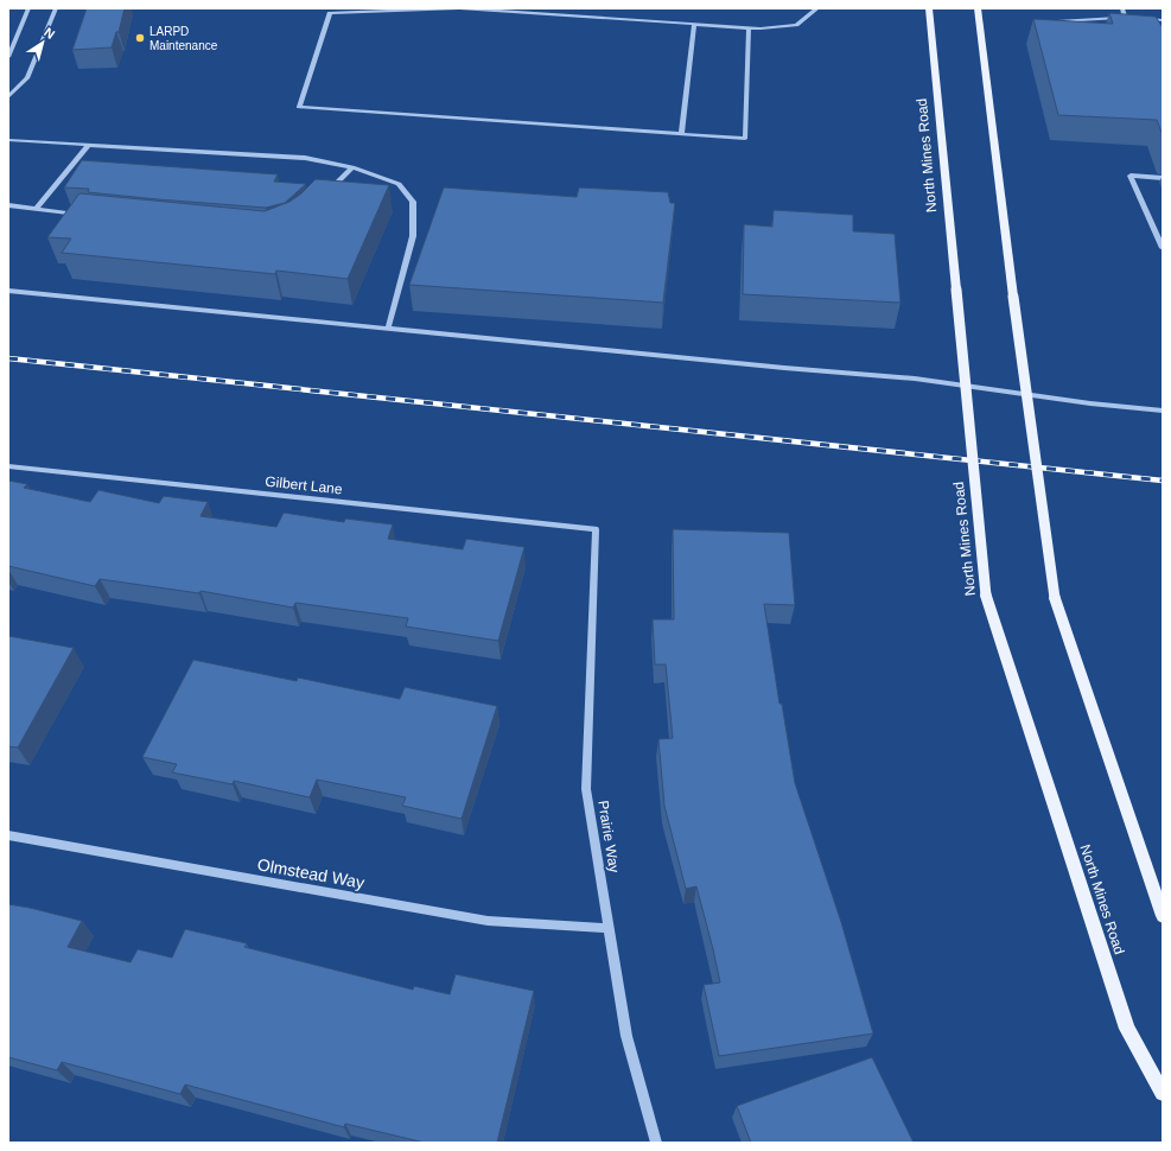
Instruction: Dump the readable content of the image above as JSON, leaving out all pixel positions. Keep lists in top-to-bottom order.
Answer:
{
  "streets": {
    "main road": ["North Mines Road"],
    "street": ["Gilbert Lane", "Prairie Way", "Olmstead Way"]
  },
  "crossings": [
    ["Gilbert Lane", "Prairie Way"],
    ["Prairie Way", "Olmstead Way"]
  ],
  "places": ["LARPD Maintenance"],
  "north": "top right"
}
